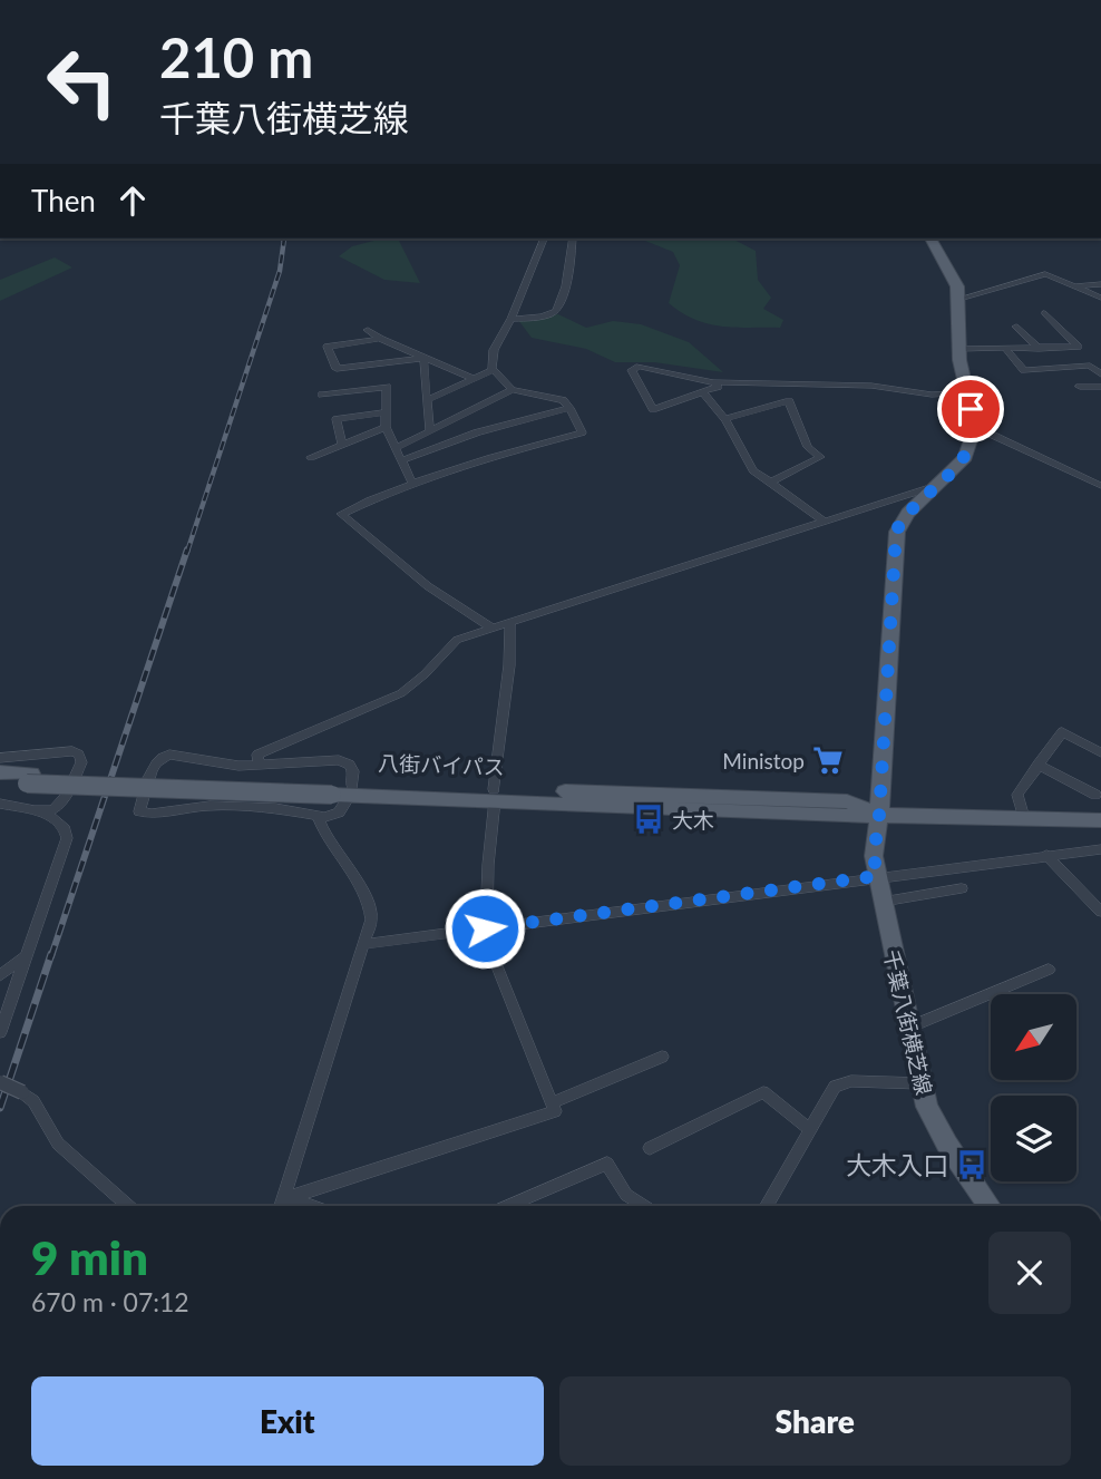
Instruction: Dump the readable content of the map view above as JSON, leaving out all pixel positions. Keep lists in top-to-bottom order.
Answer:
{
  "streets": {
    "main road": ["八街バイパス", "千葉八街横芝線"]
  },
  "crossings": [
    ["八街バイパス", "千葉八街横芝線"]
  ],
  "places": {
    "supermarket": ["Ministop"],
    "bus stop": ["大木", "大木入口"]
  },
  "north": "bottom left",
  "page": {
    "turn": ["210 m", "千葉八街横芝線"],
    "then": "Then",
    "heading": ["9 min", "670 m · 07:12"],
    "buttons": ["Exit", "Share"]
  }
}
